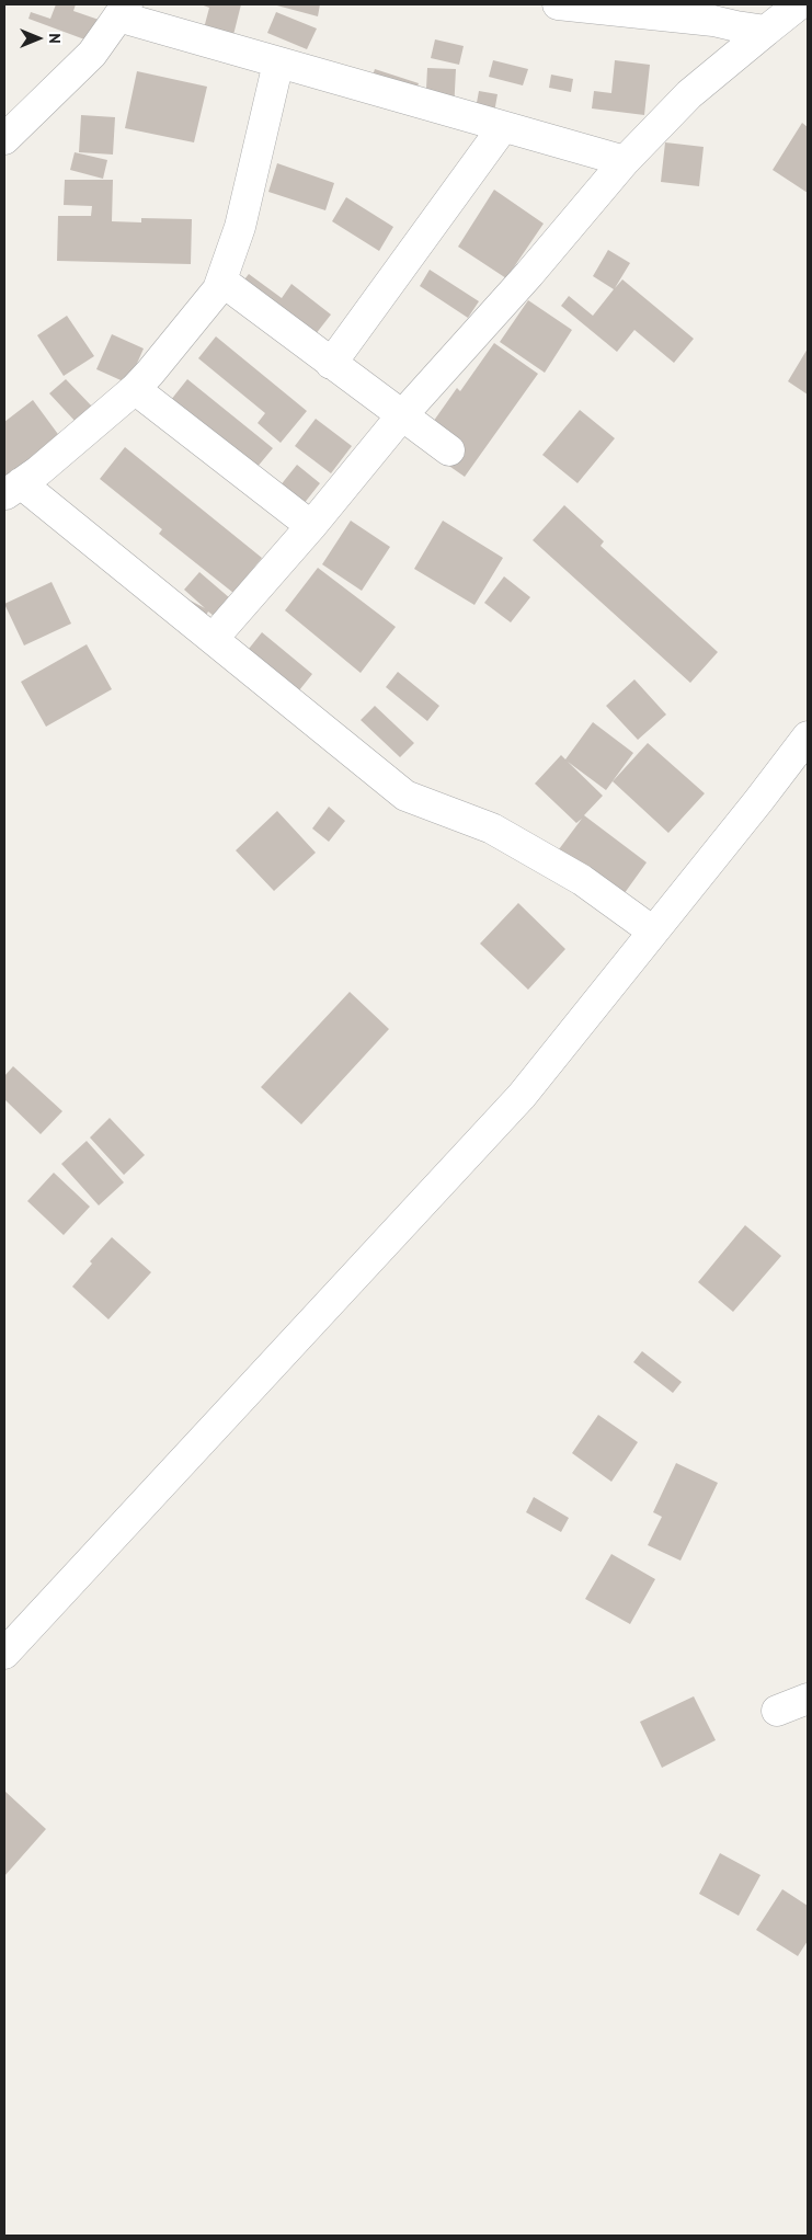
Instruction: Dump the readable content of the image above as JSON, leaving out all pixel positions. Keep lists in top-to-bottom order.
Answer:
{
  "north": "right"
}
